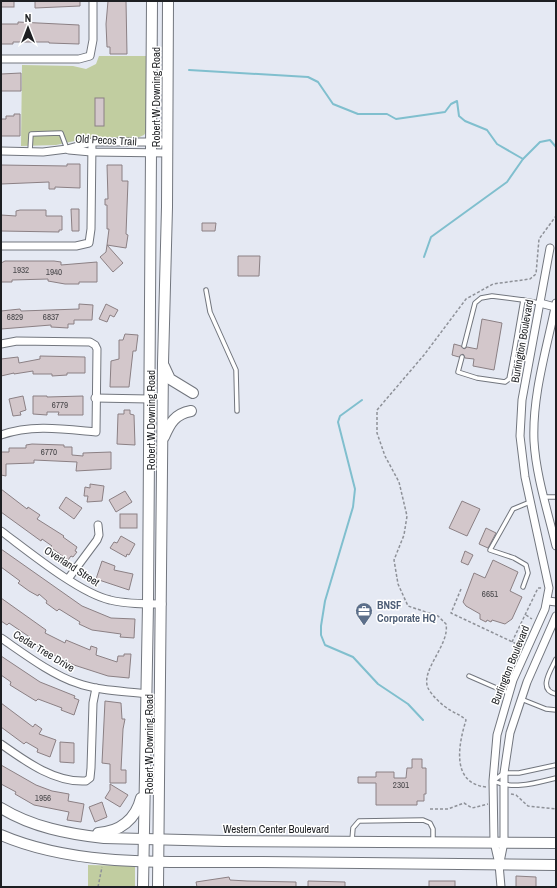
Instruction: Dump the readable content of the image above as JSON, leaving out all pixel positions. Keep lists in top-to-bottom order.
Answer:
{
  "streets": {
    "main road": ["Robert W Downing Road", "Western Center Boulevard"],
    "street": [
      "Old Pecos Trail",
      "Burlington Boulevard",
      "Overland Street",
      "Cedar Tree Drive"
    ]
  },
  "crossings": [
    ["Robert W Downing Road", "Old Pecos Trail"],
    ["Robert W Downing Road", "Overland Street"],
    ["Robert W Downing Road", "Cedar Tree Drive"],
    ["Robert W Downing Road", "Western Center Boulevard"],
    ["Burlington Boulevard", "Western Center Boulevard"]
  ],
  "places": {
    "office": ["BNSF Corporate HQ"]
  },
  "house_numbers": [
    "1932",
    "1940",
    "6829",
    "6837",
    "6779",
    "6770",
    "6651",
    "2301",
    "1956"
  ],
  "north": "top"
}
